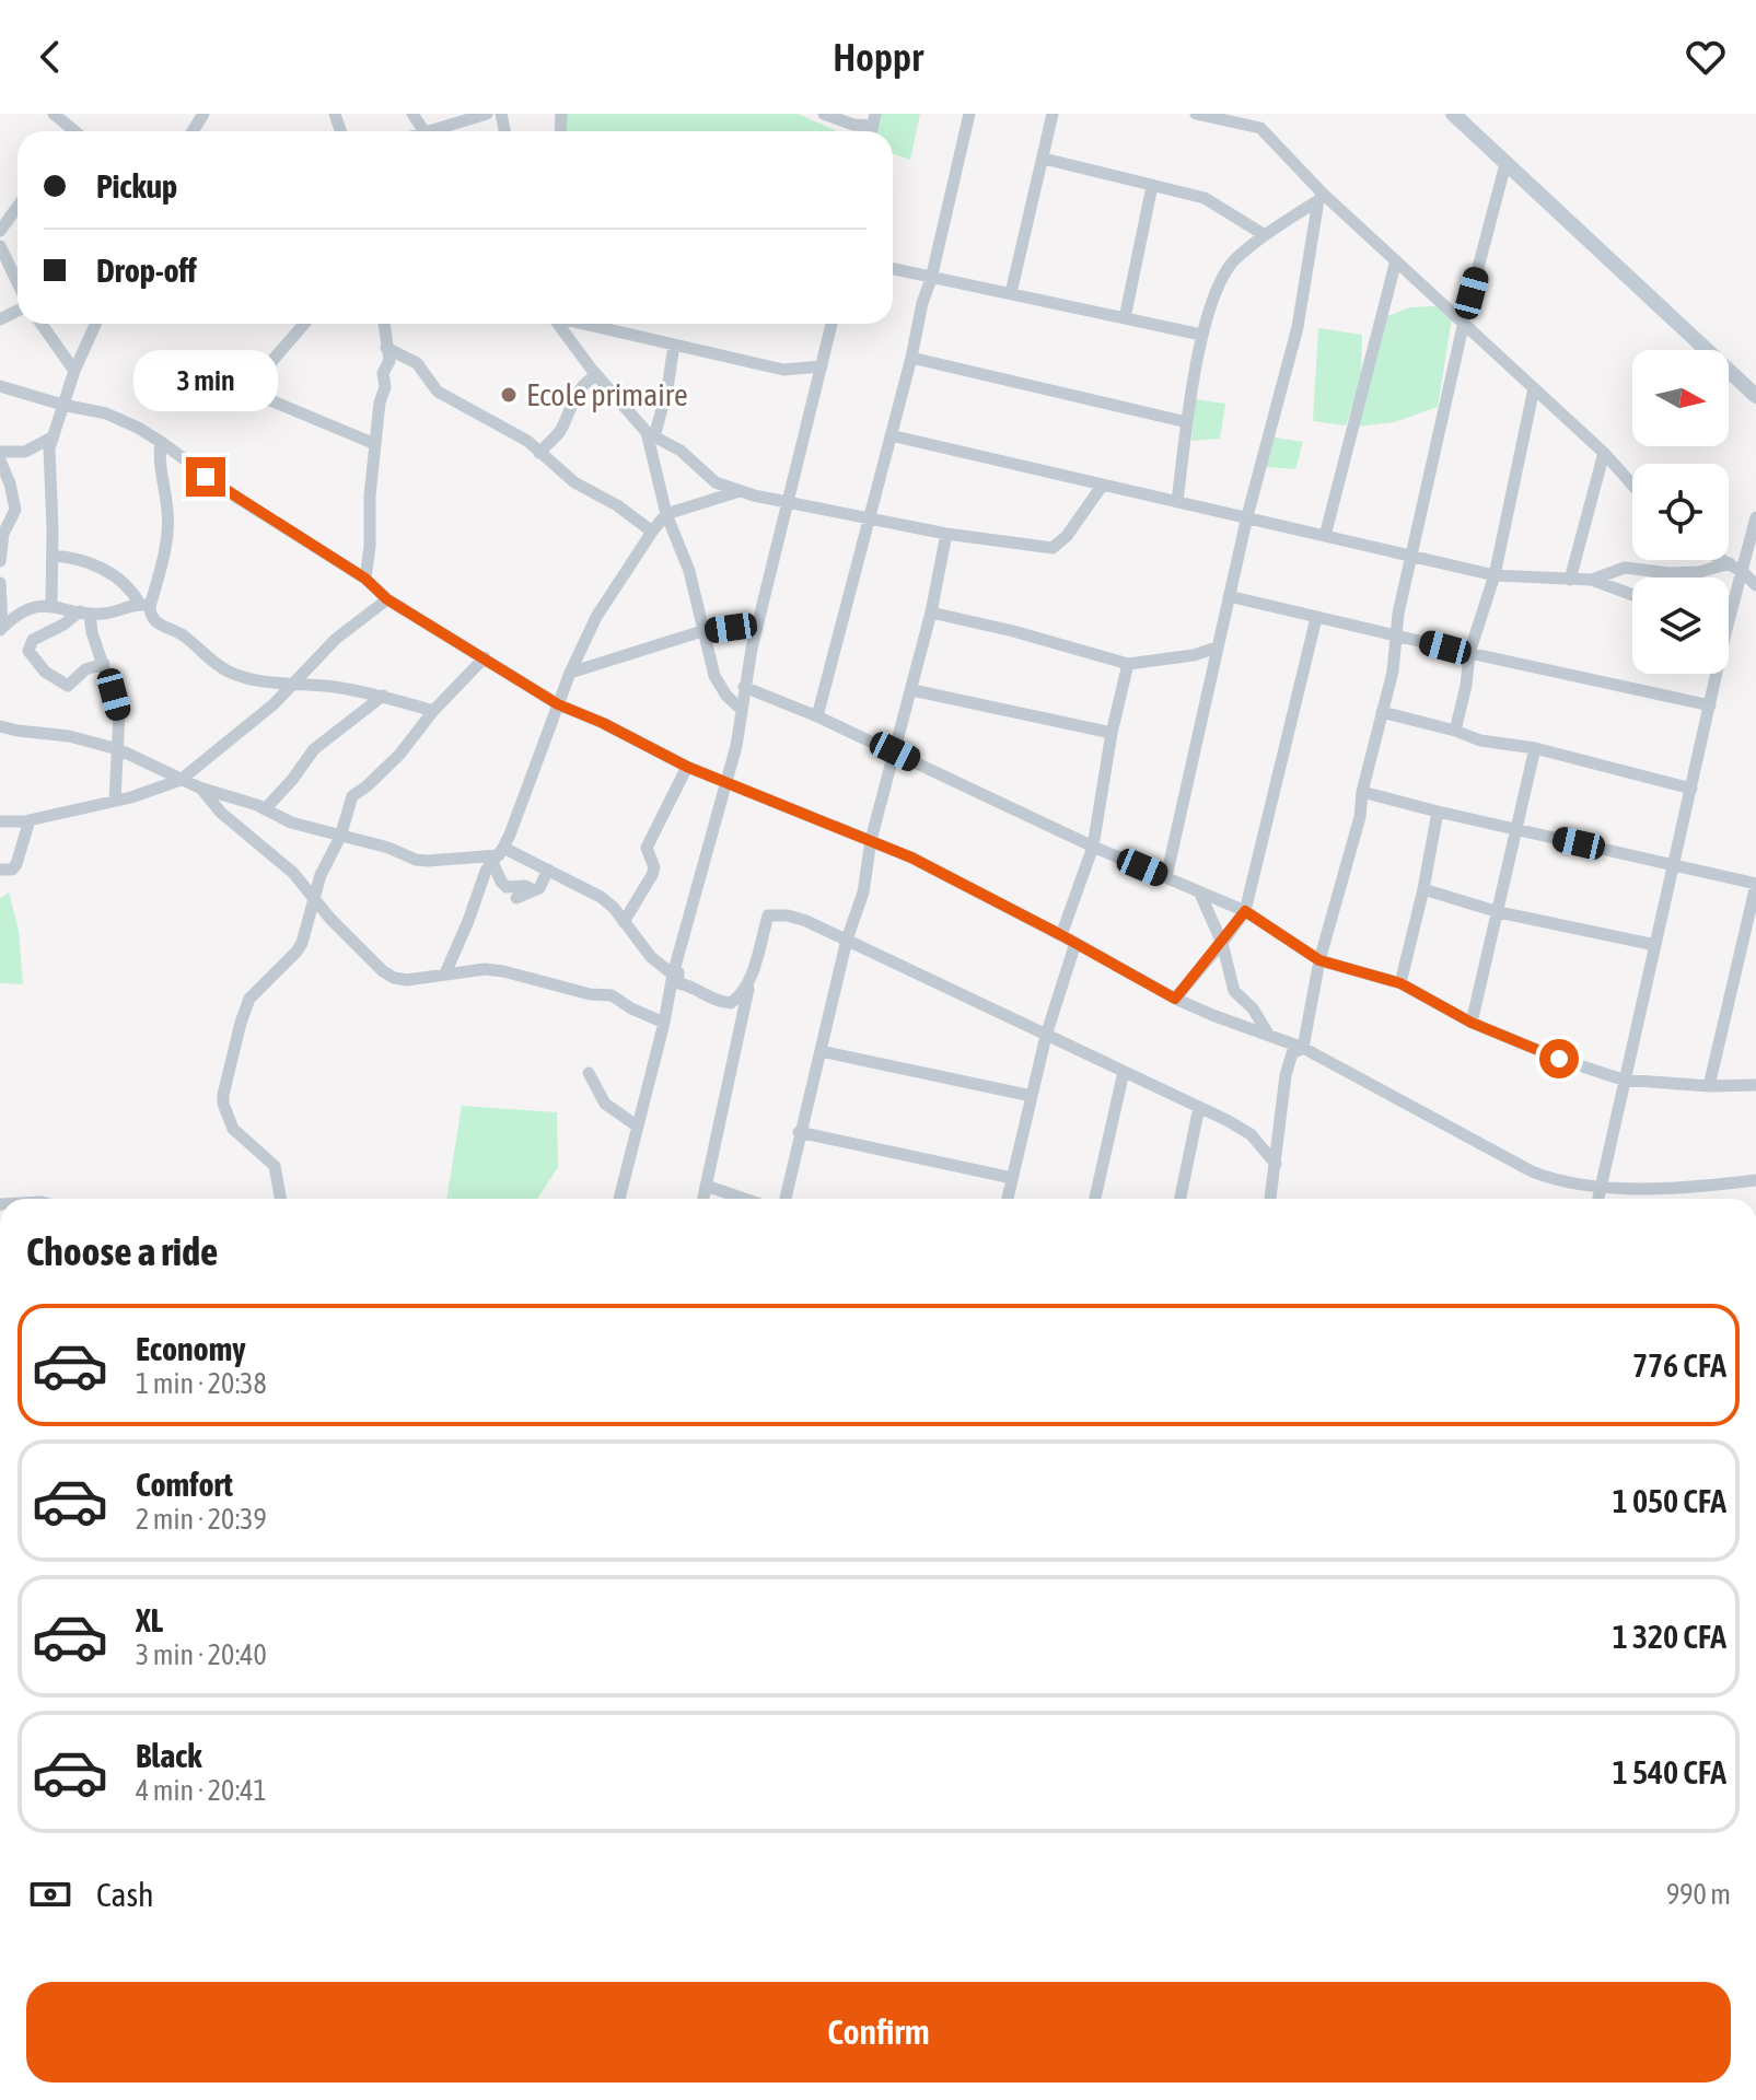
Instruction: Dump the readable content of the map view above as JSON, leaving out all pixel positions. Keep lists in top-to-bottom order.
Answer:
{
  "places": ["Ecole primaire"],
  "north": "right",
  "page": {
    "header": "Hoppr",
    "banner": ["Pickup", "Drop-off"],
    "bubble": "3 min",
    "heading": "Choose a ride",
    "list": [
      {
        "name": "Economy",
        "note": "1 min · 20:38",
        "value": "776 CFA"
      },
      {
        "name": "Comfort",
        "note": "2 min · 20:39",
        "value": "1 050 CFA"
      },
      {
        "name": "XL",
        "note": "3 min · 20:40",
        "value": "1 320 CFA"
      },
      {
        "name": "Black",
        "note": "4 min · 20:41",
        "value": "1 540 CFA"
      }
    ],
    "pay": ["Cash", "990 m"],
    "buttons": "Confirm"
  }
}
